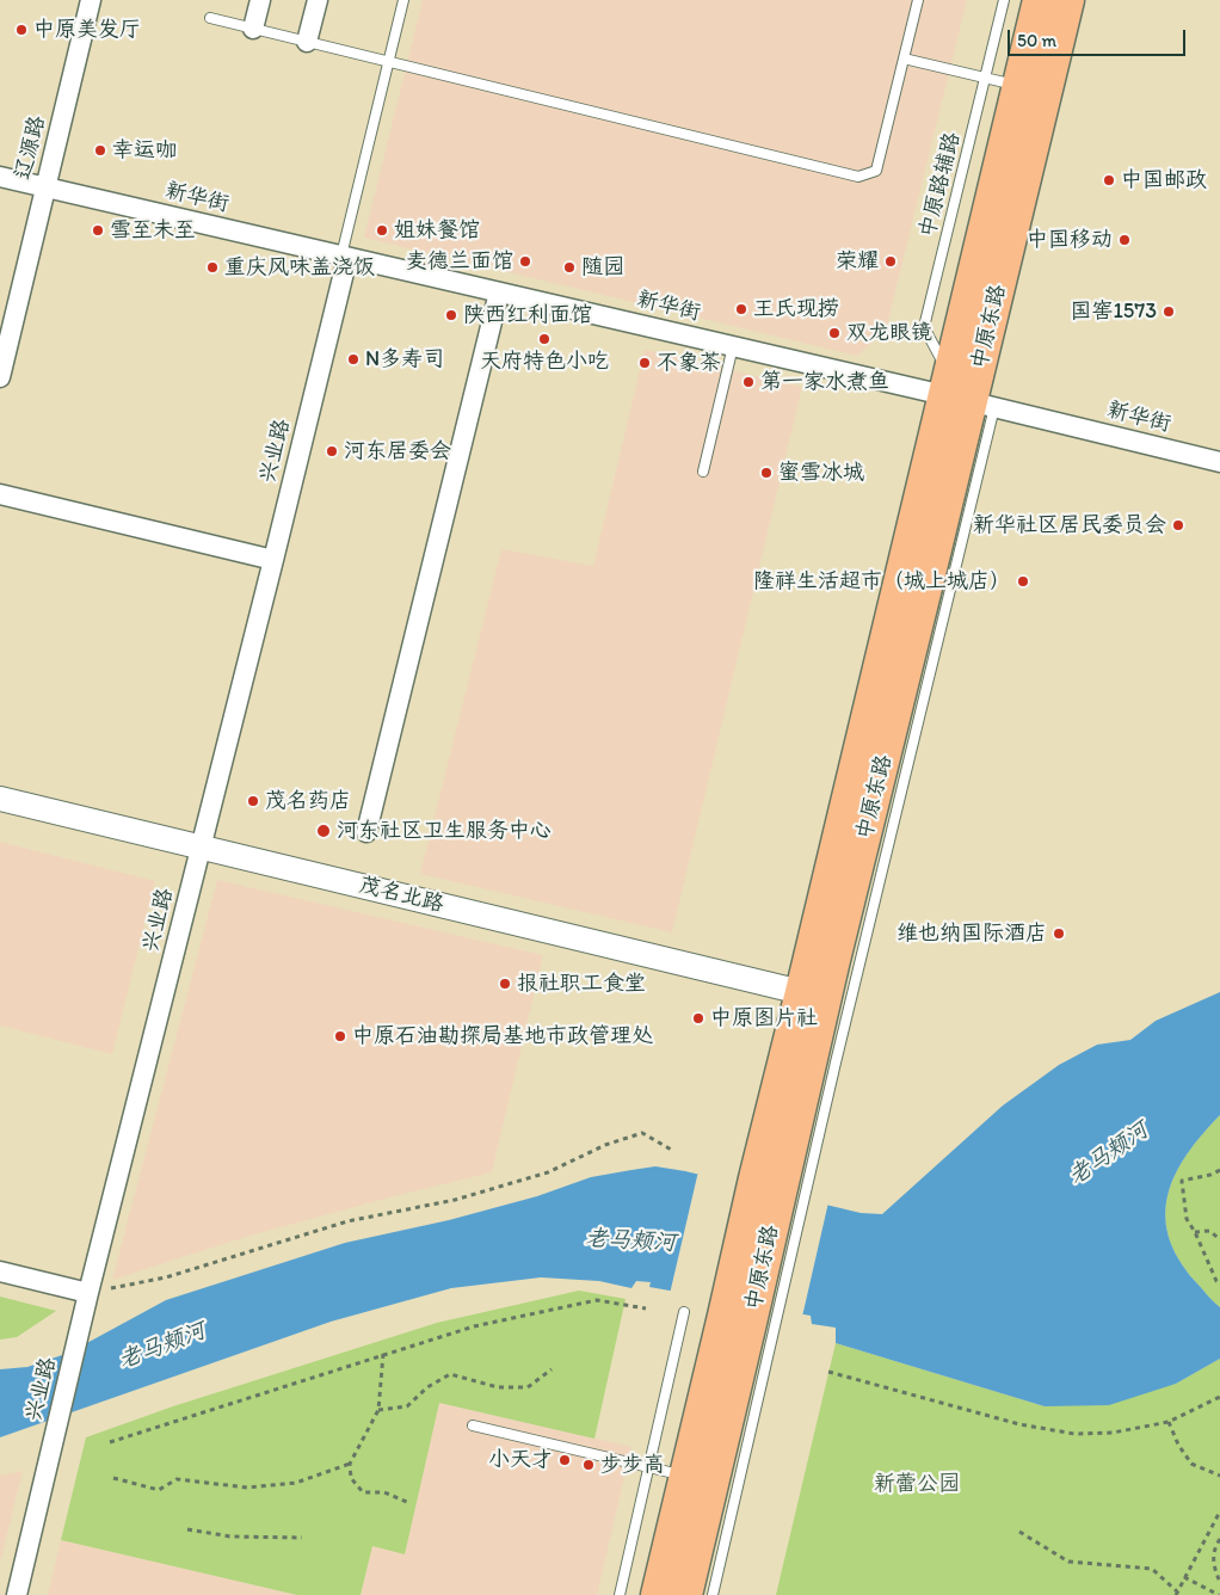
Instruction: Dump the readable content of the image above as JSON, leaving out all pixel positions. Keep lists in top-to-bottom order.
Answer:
{
  "streets": {
    "main road": ["中原东路"],
    "street": [
      "辽源路",
      "新华街",
      "兴业路",
      "茂名北路"
    ],
    "lane": ["中原路辅路"]
  },
  "crossings": [
    ["辽源路", "新华街"],
    ["中原路辅路", "新华街"],
    ["中原路辅路", "中原东路"],
    ["新华街", "中原东路"],
    ["新华街", "兴业路"],
    ["中原东路", "茂名北路"],
    ["兴业路", "茂名北路"]
  ],
  "water": ["老马颊河"],
  "parks": ["新蕾公园"],
  "places": [
    "中原美发厅",
    "幸运咖",
    "中国邮政",
    "雪至未至",
    "姐妹餐馆",
    "中国移动",
    "麦德兰面馆",
    "荣耀",
    "重庆风味盖浇饭",
    "随园",
    "王氏现捞",
    "国窖1573",
    "陕西红利面馆",
    "双龙眼镜",
    "天府特色小吃",
    "N多寿司",
    "不象茶",
    "第一家水煮鱼",
    "河东居委会",
    "蜜雪冰城",
    "新华社区居民委员会",
    "隆祥生活超市（城上城店）",
    "茂名药店",
    "河东社区卫生服务中心",
    "维也纳国际酒店",
    "报社职工食堂",
    "中原图片社",
    "中原石油勘探局基地市政管理处",
    "小天才",
    "步步高"
  ],
  "scale_bar": "50 m"
}
